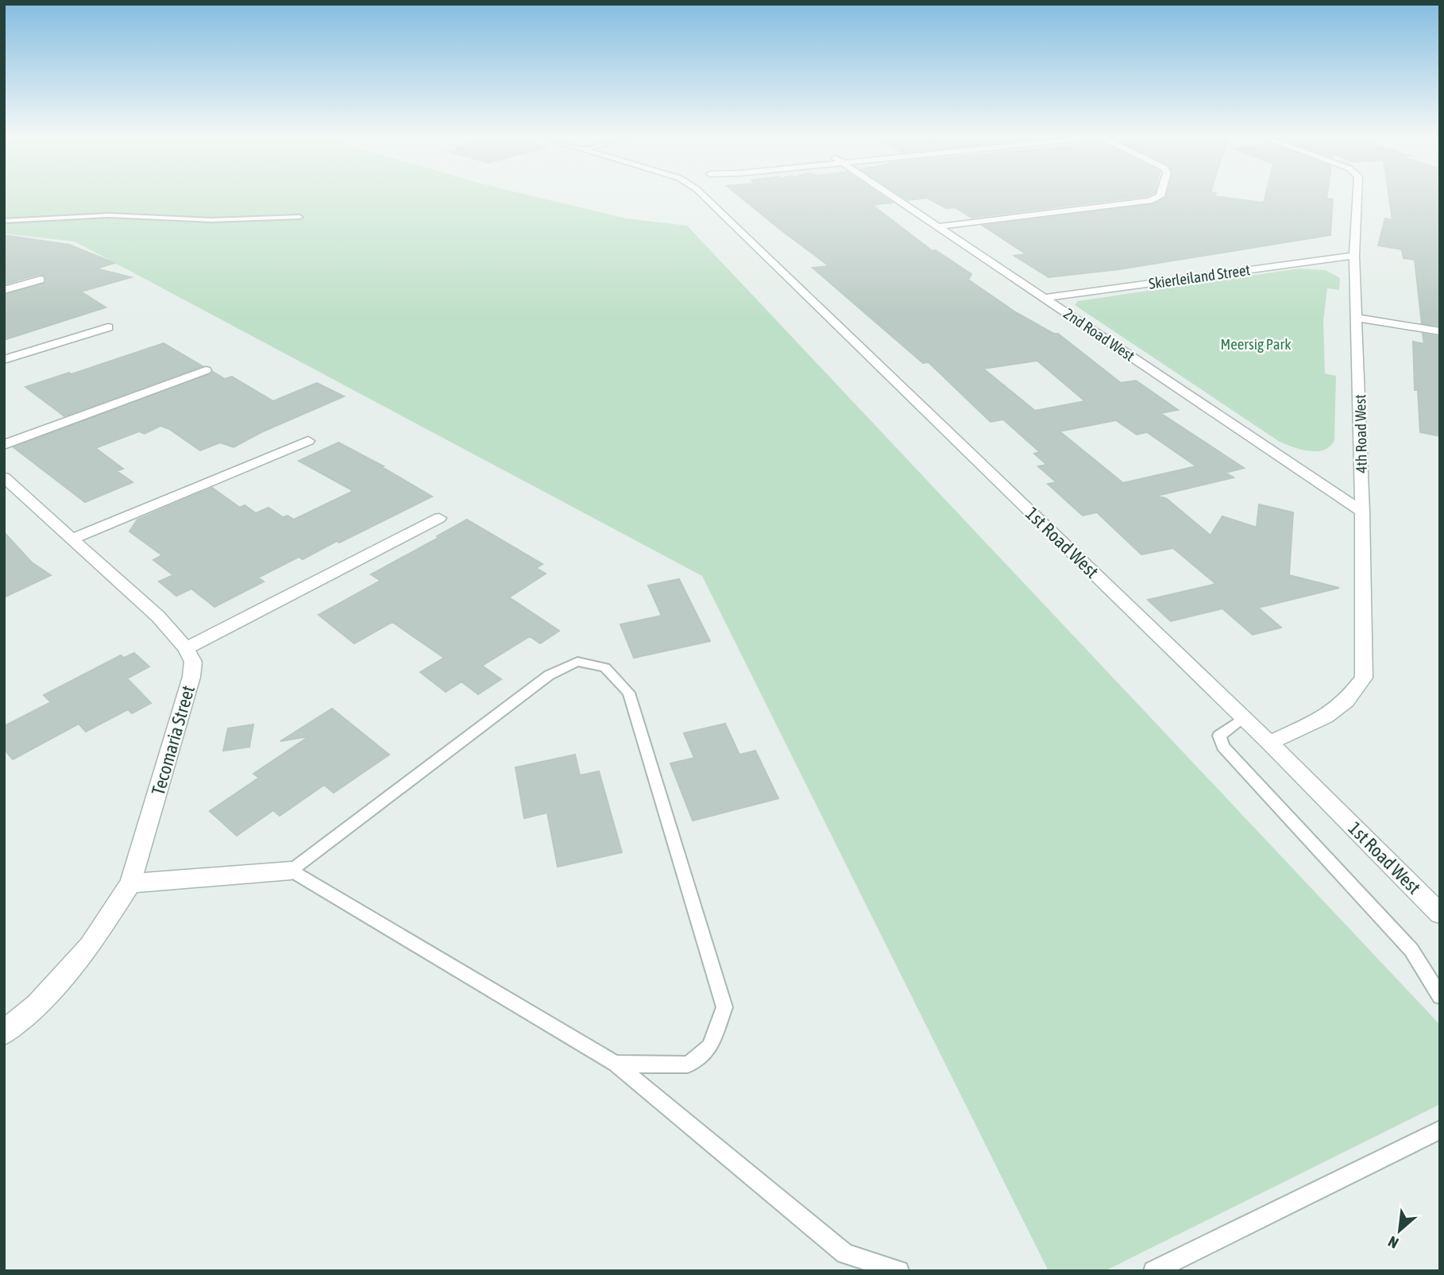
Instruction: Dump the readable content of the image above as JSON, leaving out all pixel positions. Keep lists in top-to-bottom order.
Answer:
{
  "streets": {
    "street": [
      "Skierleiland Street",
      "2nd Road West",
      "4th Road West",
      "1st Road West",
      "Tecomaria Street"
    ]
  },
  "crossings": [
    ["Skierleiland Street", "2nd Road West"],
    ["Skierleiland Street", "4th Road West"],
    ["2nd Road West", "4th Road West"],
    ["4th Road West", "1st Road West"]
  ],
  "parks": ["Meersig Park"],
  "north": "bottom left"
}
